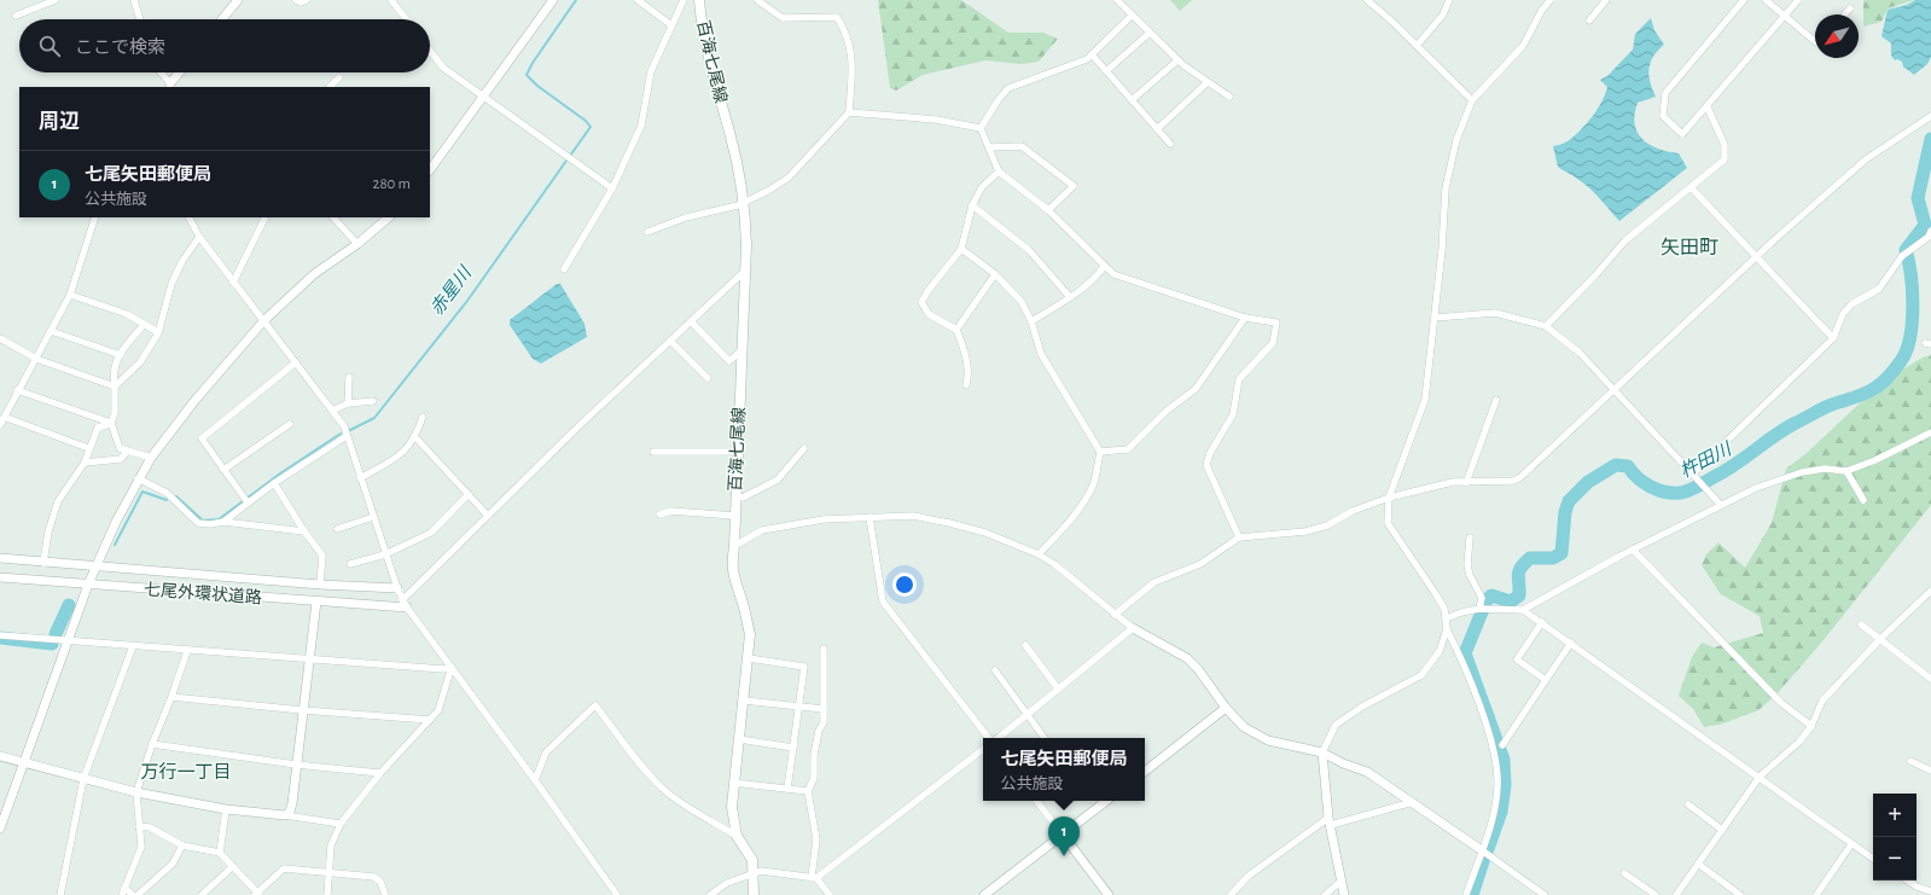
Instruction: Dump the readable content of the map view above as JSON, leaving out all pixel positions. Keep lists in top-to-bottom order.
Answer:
{
  "streets": {
    "main road": ["百海七尾線"],
    "street": ["七尾外環状道路"]
  },
  "districts": ["矢田町", "万行一丁目"],
  "water": ["赤星川", "杵田川"],
  "north": "bottom left",
  "page": {
    "search": "ここで検索",
    "heading": "周辺",
    "list": [
      {
        "mark": "1",
        "name": "七尾矢田郵便局",
        "note": "公共施設",
        "value": "280 m"
      }
    ],
    "popup": ["七尾矢田郵便局", "公共施設"],
    "map_buttons": ["+", "−"],
    "pins": "1"
  }
}
